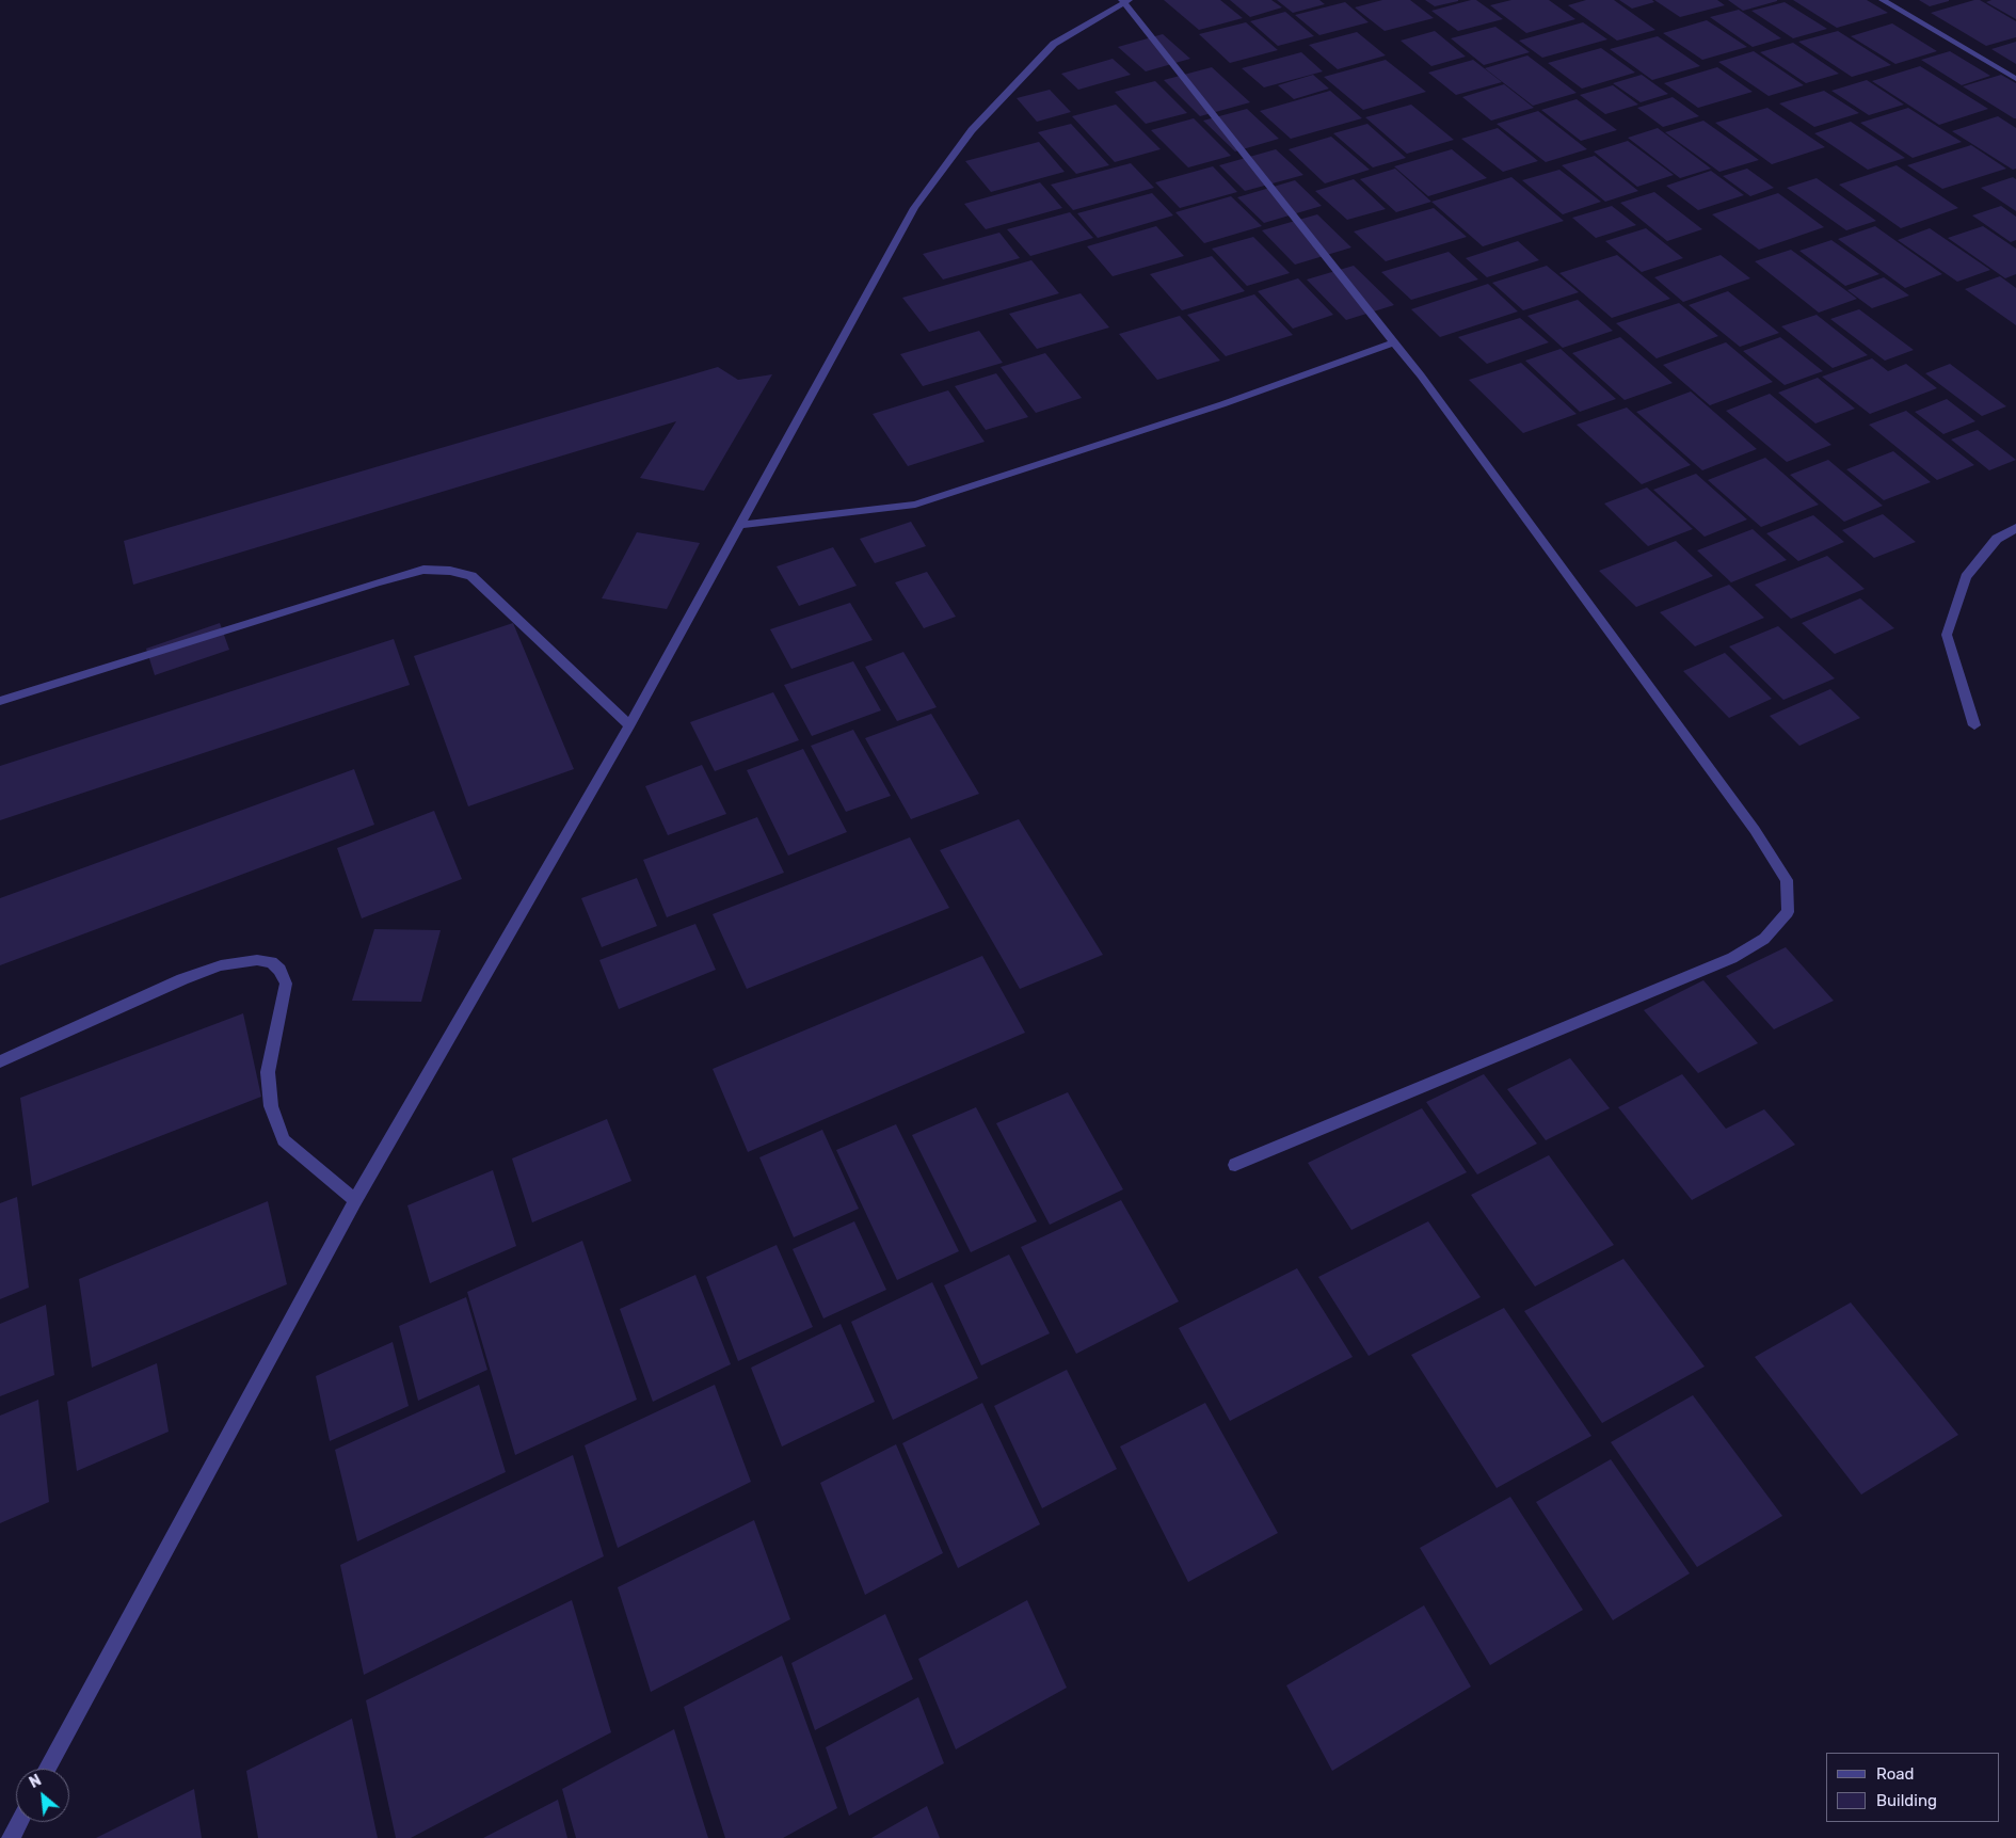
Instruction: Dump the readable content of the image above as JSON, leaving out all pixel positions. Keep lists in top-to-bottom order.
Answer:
{
  "legend": ["Road", "Building"],
  "north": "top left"
}
